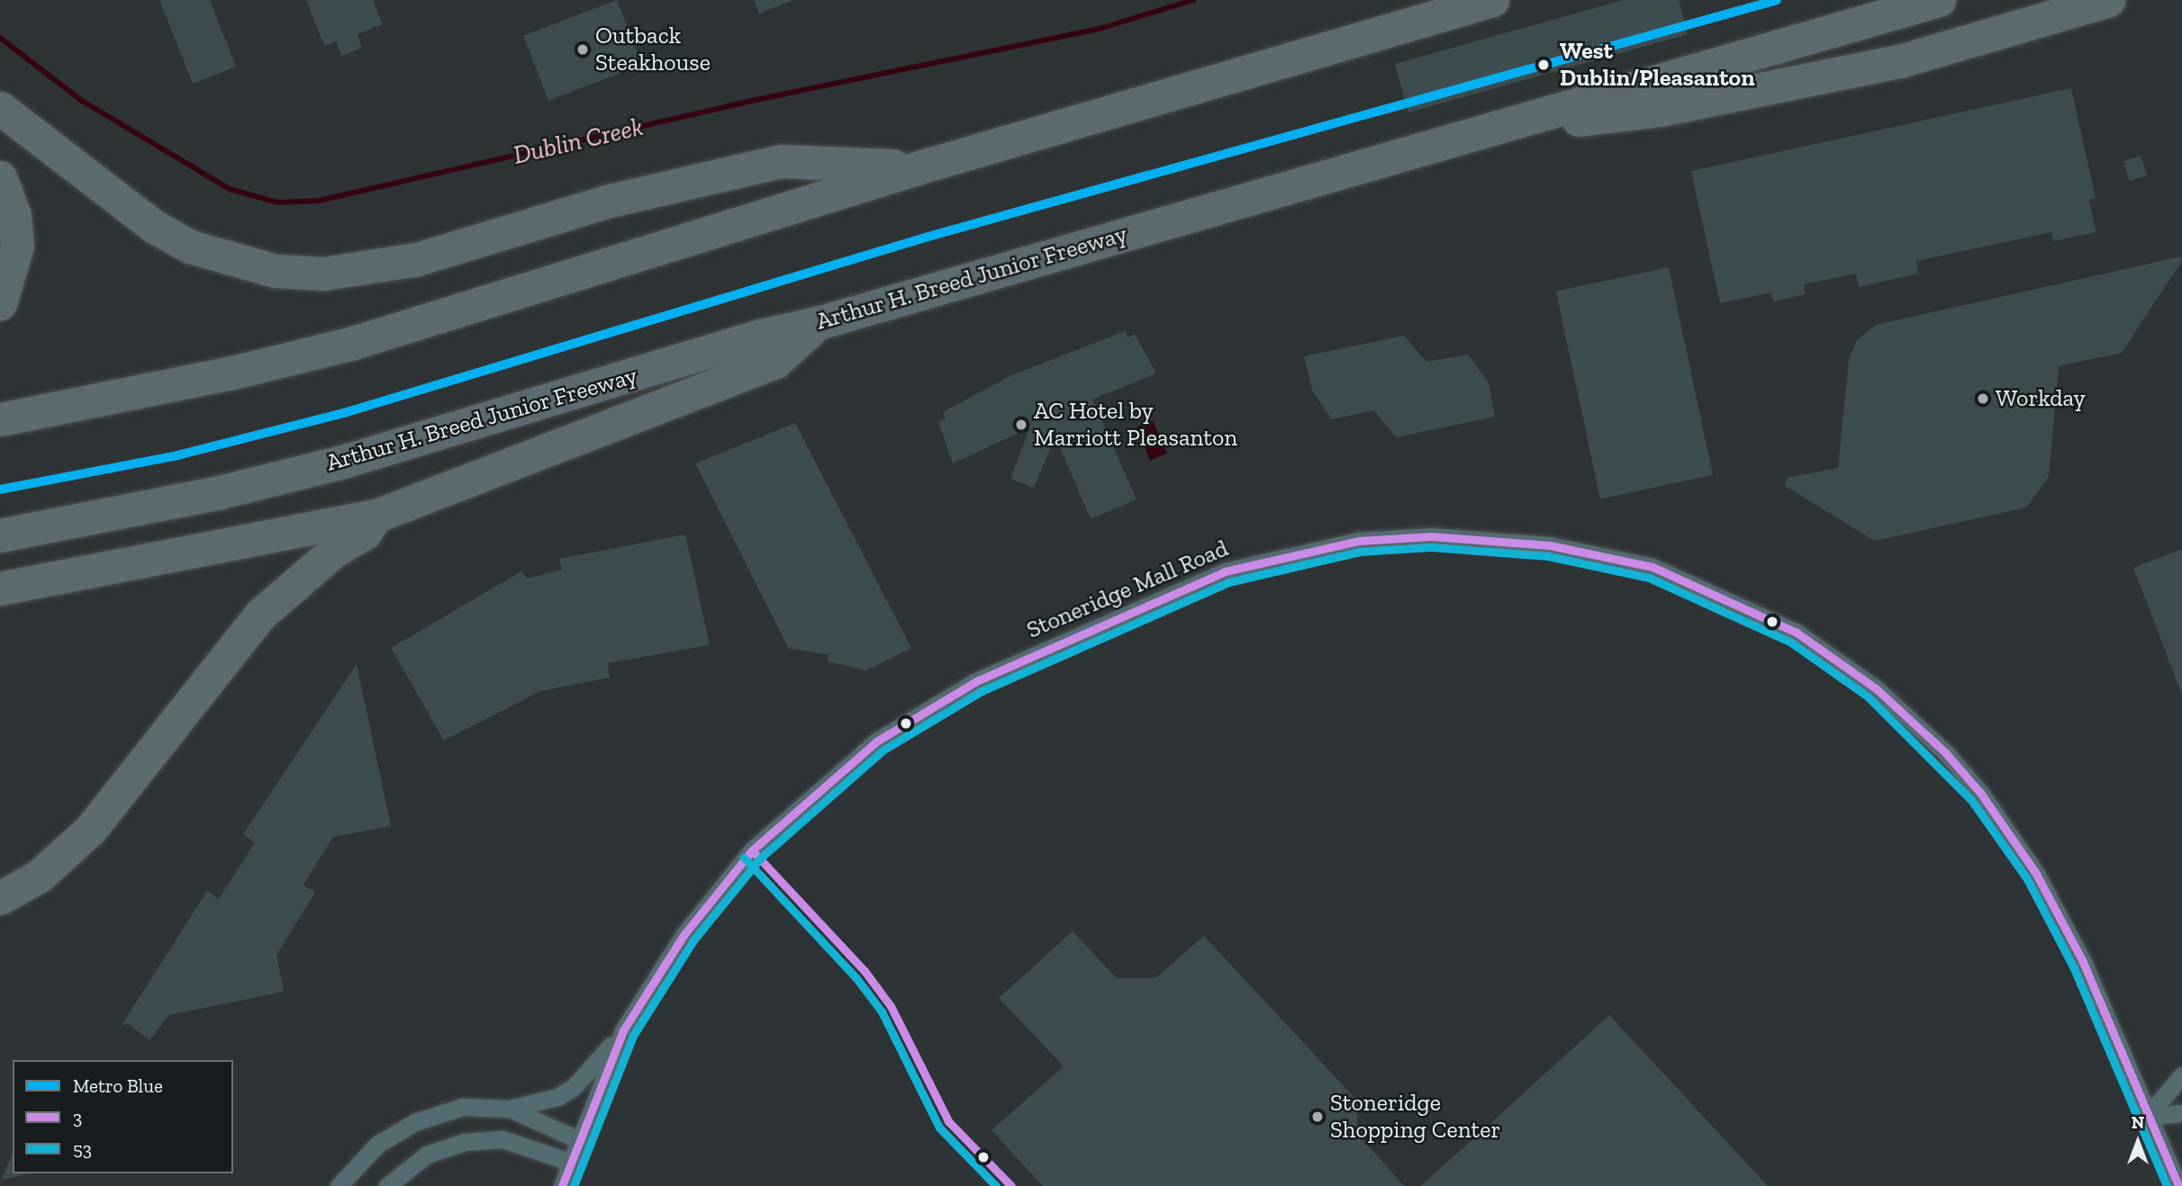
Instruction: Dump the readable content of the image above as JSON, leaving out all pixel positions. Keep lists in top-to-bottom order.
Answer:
{
  "streets": {
    "highway": ["Arthur H. Breed Junior Freeway"],
    "street": ["Stoneridge Mall Road"]
  },
  "water": ["Dublin Creek"],
  "places": [
    "Outback Steakhouse",
    "West Dublin/Pleasanton",
    "Workday",
    "AC Hotel by Marriott Pleasanton",
    "Stoneridge Shopping Center"
  ],
  "lines": ["metro line Blue", "transit line 3", "transit line 53"],
  "legend": ["Metro Blue", "3", "53"],
  "north": "top"
}
